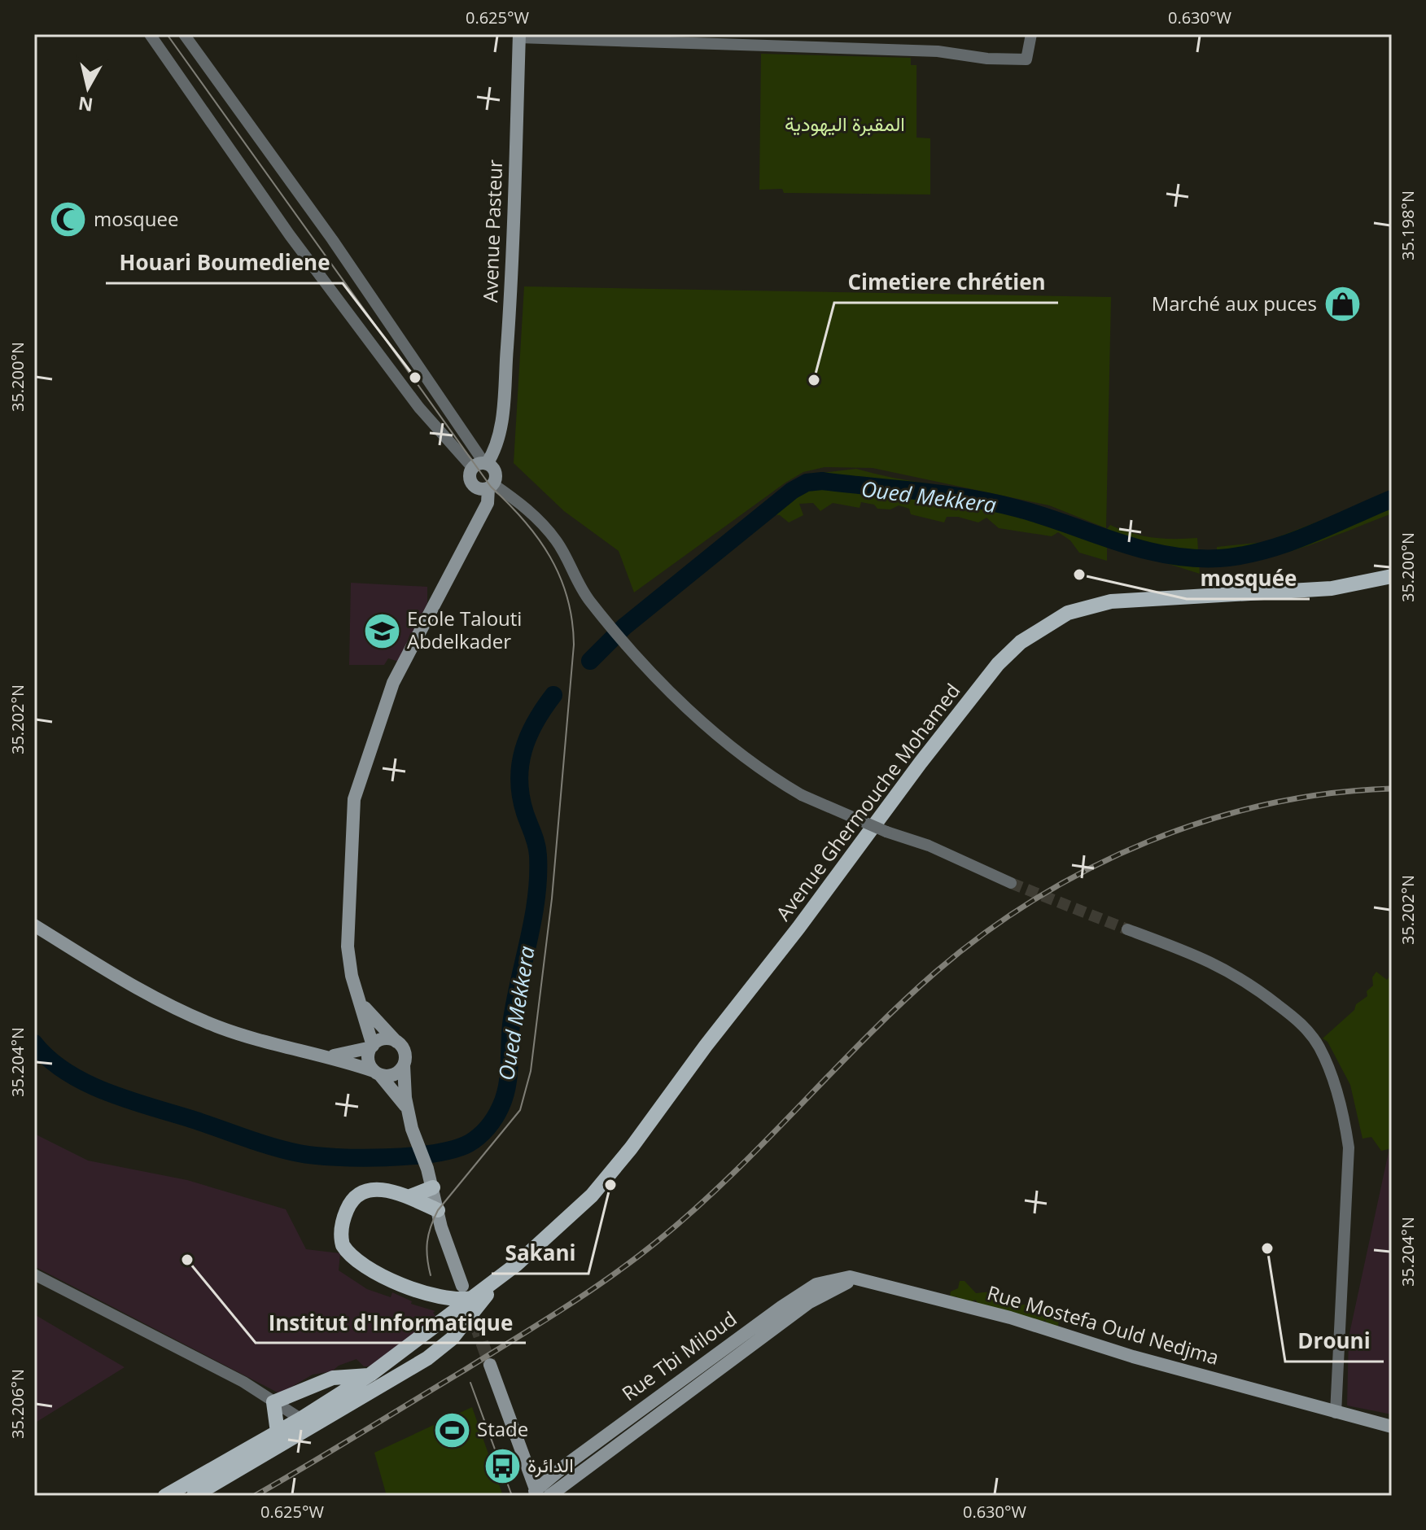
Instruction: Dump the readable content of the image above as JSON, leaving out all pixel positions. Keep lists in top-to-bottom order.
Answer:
{
  "streets": {
    "main road": [
      "Avenue Pasteur",
      "Avenue Ghermouche Mohamed",
      "Rue Mostefa Ould Nedjma",
      "Rue Tbi Miloud"
    ]
  },
  "crossings": [
    ["Rue Mostefa Ould Nedjma", "Rue Tbi Miloud"]
  ],
  "water": ["Oued Mekkera"],
  "parks": ["المقبرة اليهودية"],
  "places": {
    "mosque": ["mosquee"],
    "shop": ["Marché aux puces"],
    "other": [
      "Houari Boumediene",
      "Cimetiere chrétien",
      "mosquée",
      "Sakani",
      "Drouni",
      "Institut d'Informatique"
    ],
    "school or university": ["Ecole Talouti Abdelkader"],
    "sports": ["Stade"],
    "bus stop": ["الدائرة"]
  },
  "north": "bottom",
  "coordinates": [
    "0.625°W",
    "0.630°W",
    "35.198°N",
    "35.200°N",
    "35.202°N",
    "35.204°N",
    "35.206°N"
  ]
}
